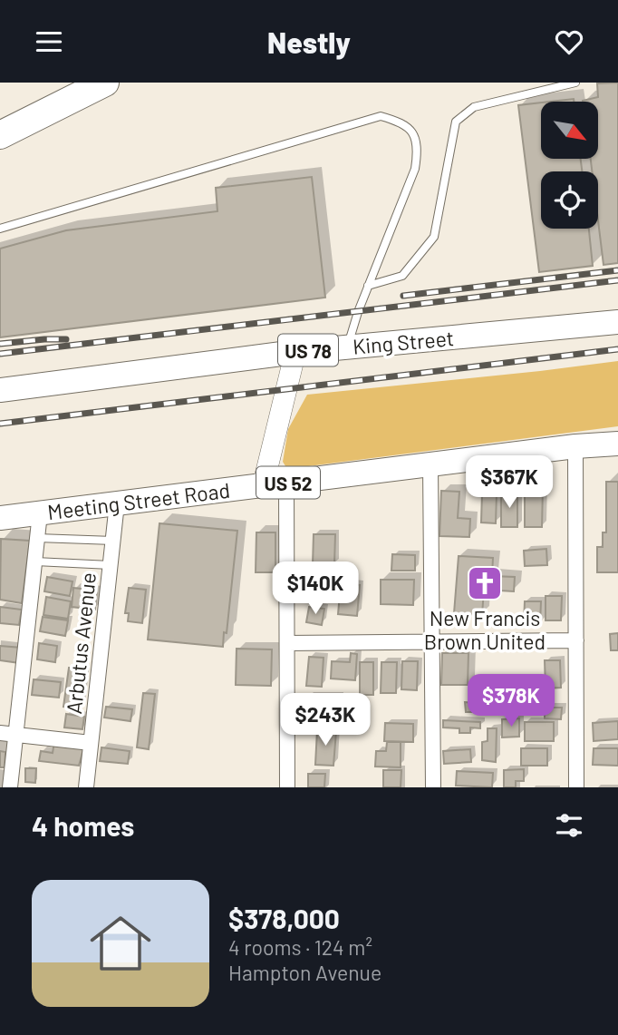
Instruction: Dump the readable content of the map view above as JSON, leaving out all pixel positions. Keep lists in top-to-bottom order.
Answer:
{
  "streets": {
    "main road": [
      "King Street",
      "US 78",
      "US 52",
      "Meeting Street Road"
    ],
    "street": ["Arbutus Avenue"]
  },
  "crossings": [
    ["Meeting Street Road", "Arbutus Avenue"]
  ],
  "places": {
    "church": ["New Francis Brown United"]
  },
  "north": "bottom right",
  "page": {
    "header": "Nestly",
    "price": [
      "$367K",
      "$140K",
      "$378K",
      "$243K"
    ],
    "heading": "4 homes",
    "list": [
      {
        "name": "$378,000",
        "note": "4 rooms · 124 m² · Hampton Avenue"
      }
    ]
  }
}
